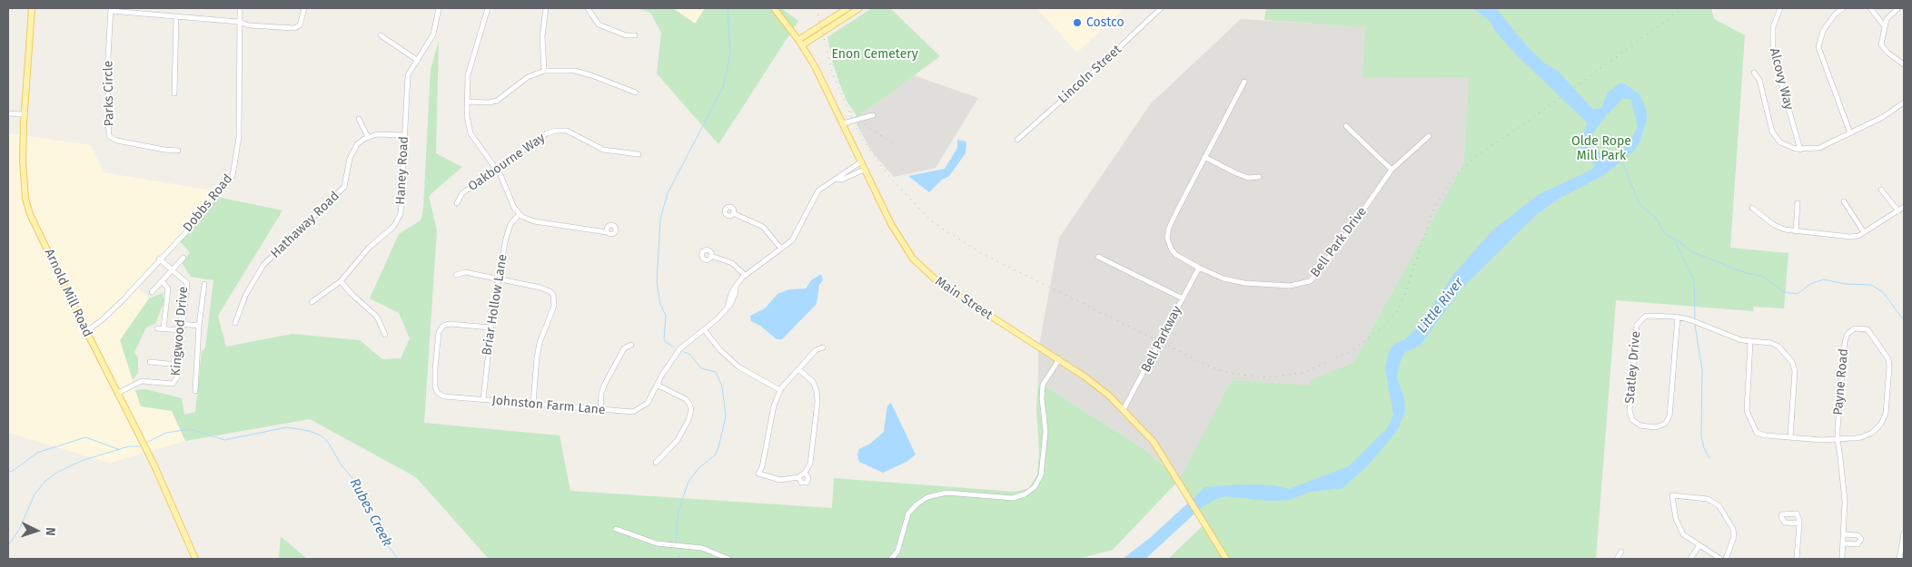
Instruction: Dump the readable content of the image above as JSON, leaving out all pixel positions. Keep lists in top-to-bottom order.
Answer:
{
  "streets": {
    "main road": ["Arnold Mill Road", "Main Street"],
    "street": [
      "Lincoln Street",
      "Alcovy Way",
      "Parks Circle",
      "Oakbourne Way",
      "Haney Road",
      "Dobbs Road",
      "Hathaway Road",
      "Bell Park Drive",
      "Briar Hollow Lane",
      "Kingwood Drive",
      "Bell Parkway",
      "Statley Drive",
      "Payne Road",
      "Johnston Farm Lane"
    ]
  },
  "crossings": [
    ["Dobbs Road", "Arnold Mill Road"],
    ["Dobbs Road", "Kingwood Drive"],
    ["Bell Park Drive", "Bell Parkway"],
    ["Arnold Mill Road", "Kingwood Drive"],
    ["Main Street", "Bell Parkway"],
    ["Main Street", "Johnston Farm Lane"],
    ["Briar Hollow Lane", "Johnston Farm Lane"],
    ["Statley Drive", "Payne Road"]
  ],
  "water": ["Little River", "Rubes Creek"],
  "parks": ["Enon Cemetery", "Olde Rope Mill Park"],
  "places": ["Costco"],
  "north": "right"
}
